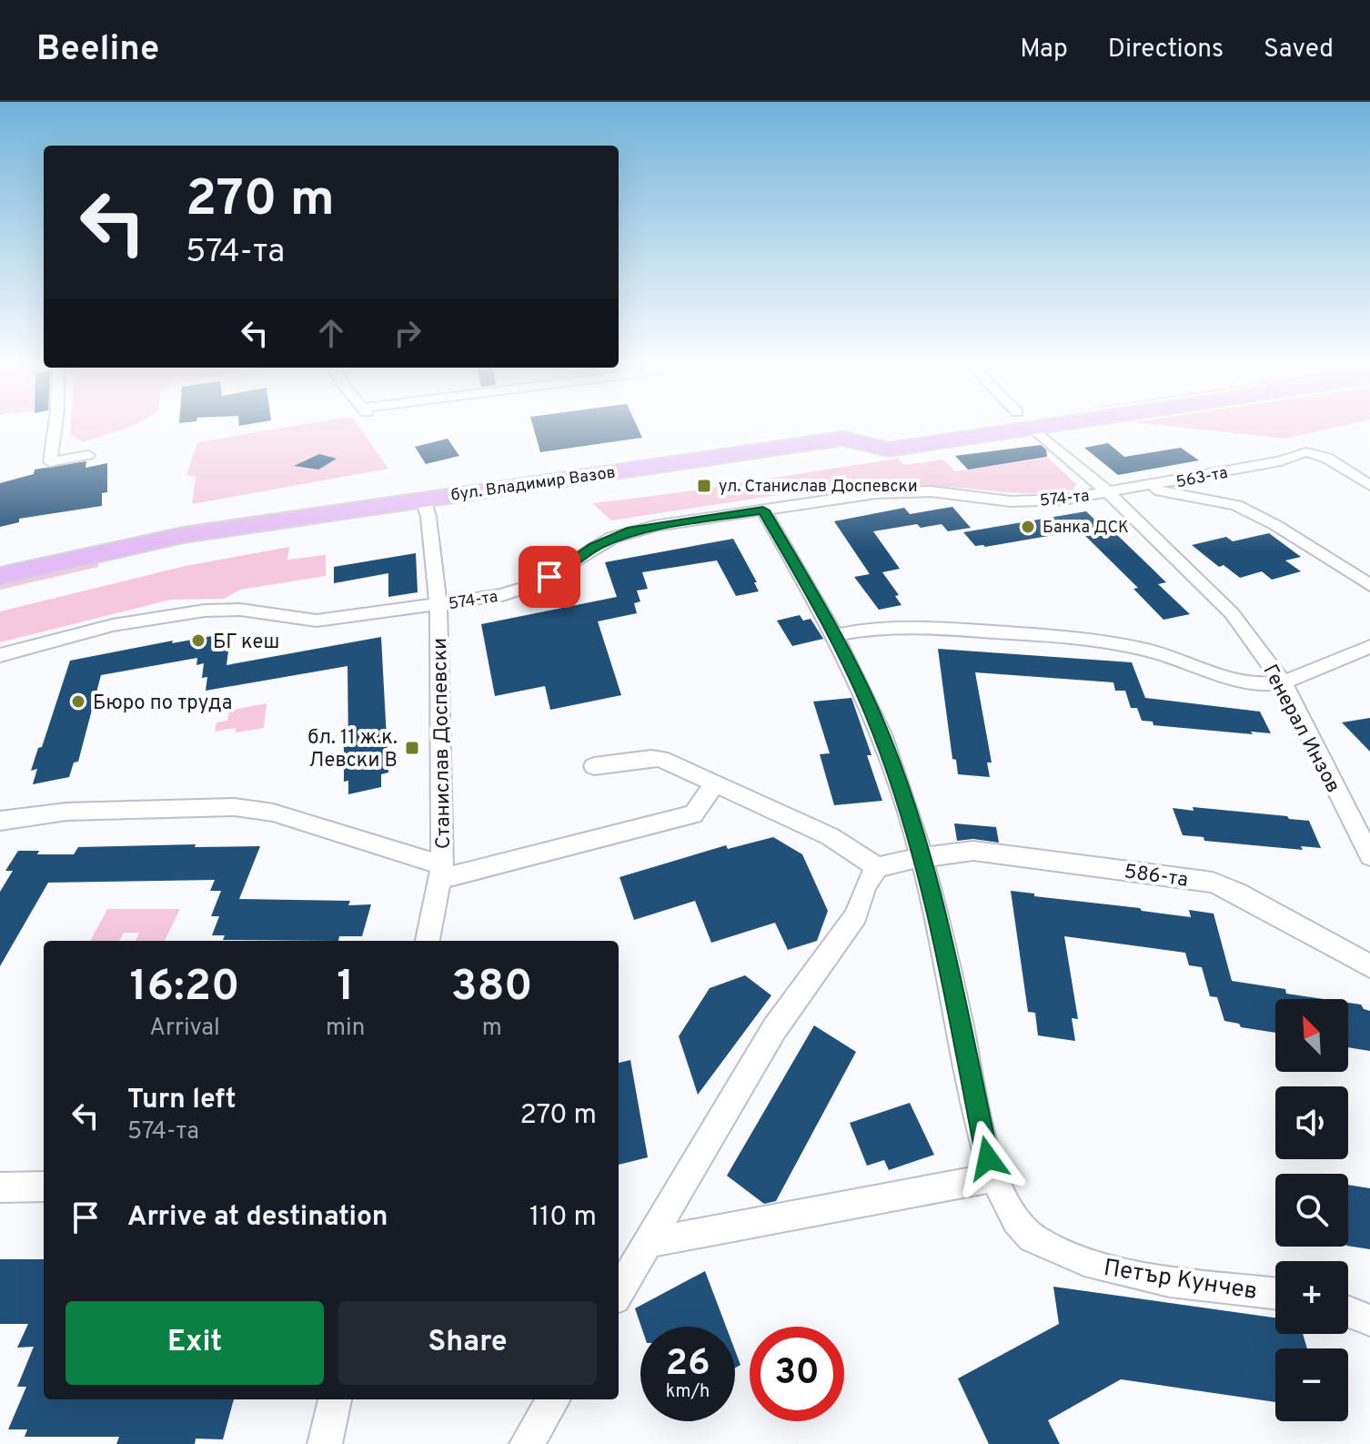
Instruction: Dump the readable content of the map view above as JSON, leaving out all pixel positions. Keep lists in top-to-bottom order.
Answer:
{
  "streets": {
    "main road": ["бул. Владимир Вазов"],
    "street": [
      "563-та",
      "574-та",
      "Генерал Инзов",
      "Станислав Доспевски",
      "586-та",
      "Петър Кунчев"
    ]
  },
  "crossings": [
    ["563-та", "574-та"],
    ["563-та", "Генерал Инзов"],
    ["бул. Владимир Вазов", "Станислав Доспевски"],
    ["574-та", "Генерал Инзов"],
    ["574-та", "Станислав Доспевски"],
    ["574-та", "Петър Кунчев"],
    ["586-та", "Петър Кунчев"]
  ],
  "places": {
    "transit": ["ул. Станислав Доспевски", "бл. 11 ж.к. Левски В"],
    "other": ["Банка ДСК", "БГ кеш", "Бюро по труда"]
  },
  "north": "top left",
  "page": {
    "header": "Beeline",
    "nav": ["Map", "Directions", "Saved"],
    "turn": ["270 m", "574-та"],
    "eta": [
      "16:20",
      "Arrival",
      "1",
      "min",
      "380",
      "m"
    ],
    "map_buttons": ["+", "−"],
    "list": [
      {
        "name": "Turn left",
        "note": "574-та",
        "value": "270 m"
      },
      {
        "name": "Arrive at destination",
        "value": "110 m"
      }
    ],
    "buttons": ["Exit", "Share"],
    "speed": "26 km/h",
    "limit": "30"
  }
}
